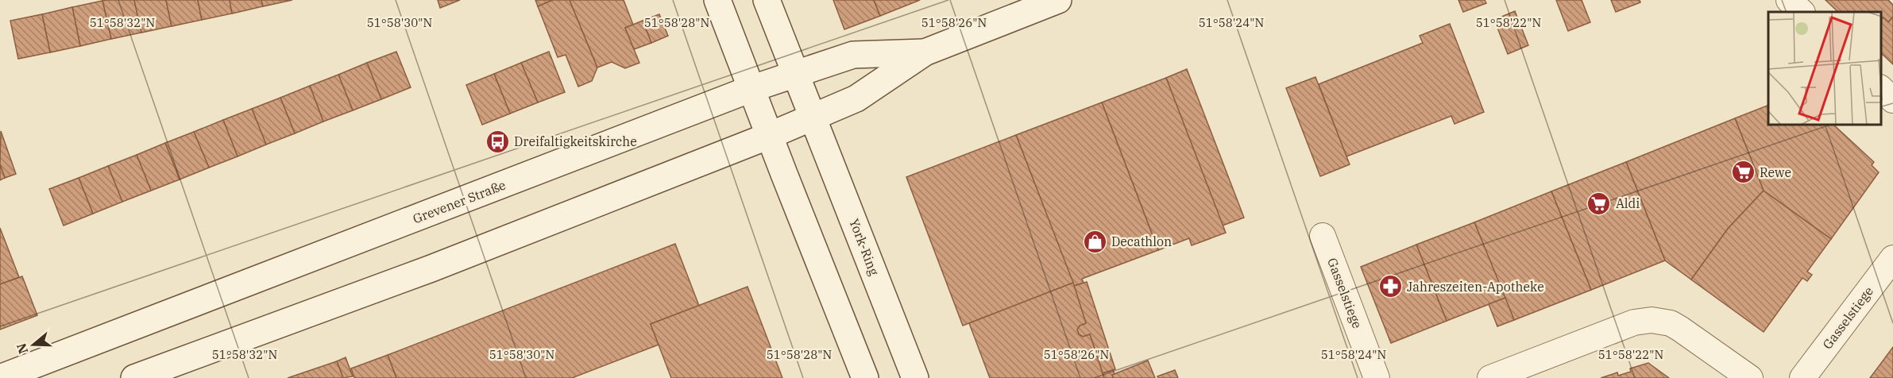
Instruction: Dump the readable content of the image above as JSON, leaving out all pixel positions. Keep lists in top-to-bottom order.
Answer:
{
  "streets": {
    "main road": ["Grevener Straße", "York-Ring"],
    "street": ["Gasselstiege"]
  },
  "crossings": [
    ["Grevener Straße", "York-Ring"]
  ],
  "places": {
    "bus stop": ["Dreifaltigkeitskirche"],
    "supermarket": ["Rewe", "Aldi"],
    "shop": ["Decathlon"],
    "pharmacy": ["Jahreszeiten-Apotheke"]
  },
  "north": "left",
  "coordinates": [
    "51°58'32\"N",
    "51°58'30\"N",
    "51°58'28\"N",
    "51°58'26\"N",
    "51°58'24\"N",
    "51°58'22\"N"
  ]
}
